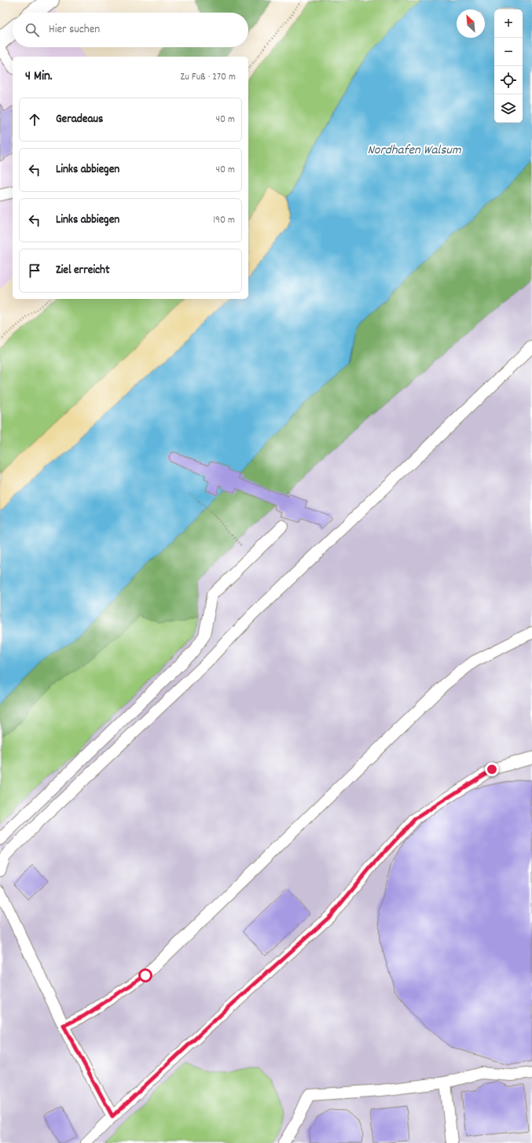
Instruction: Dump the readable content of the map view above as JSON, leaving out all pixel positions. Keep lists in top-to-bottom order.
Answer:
{
  "water": ["Nordhafen Walsum"],
  "north": "top left",
  "page": {
    "map_buttons": ["+", "−"],
    "search": "Hier suchen",
    "heading": ["4 Min.", "Zu Fuß · 270 m"],
    "list": [
      ["Geradeaus", "40 m"],
      ["Links abbiegen", "40 m"],
      ["Links abbiegen", "190 m"],
      "Ziel erreicht"
    ]
  }
}
